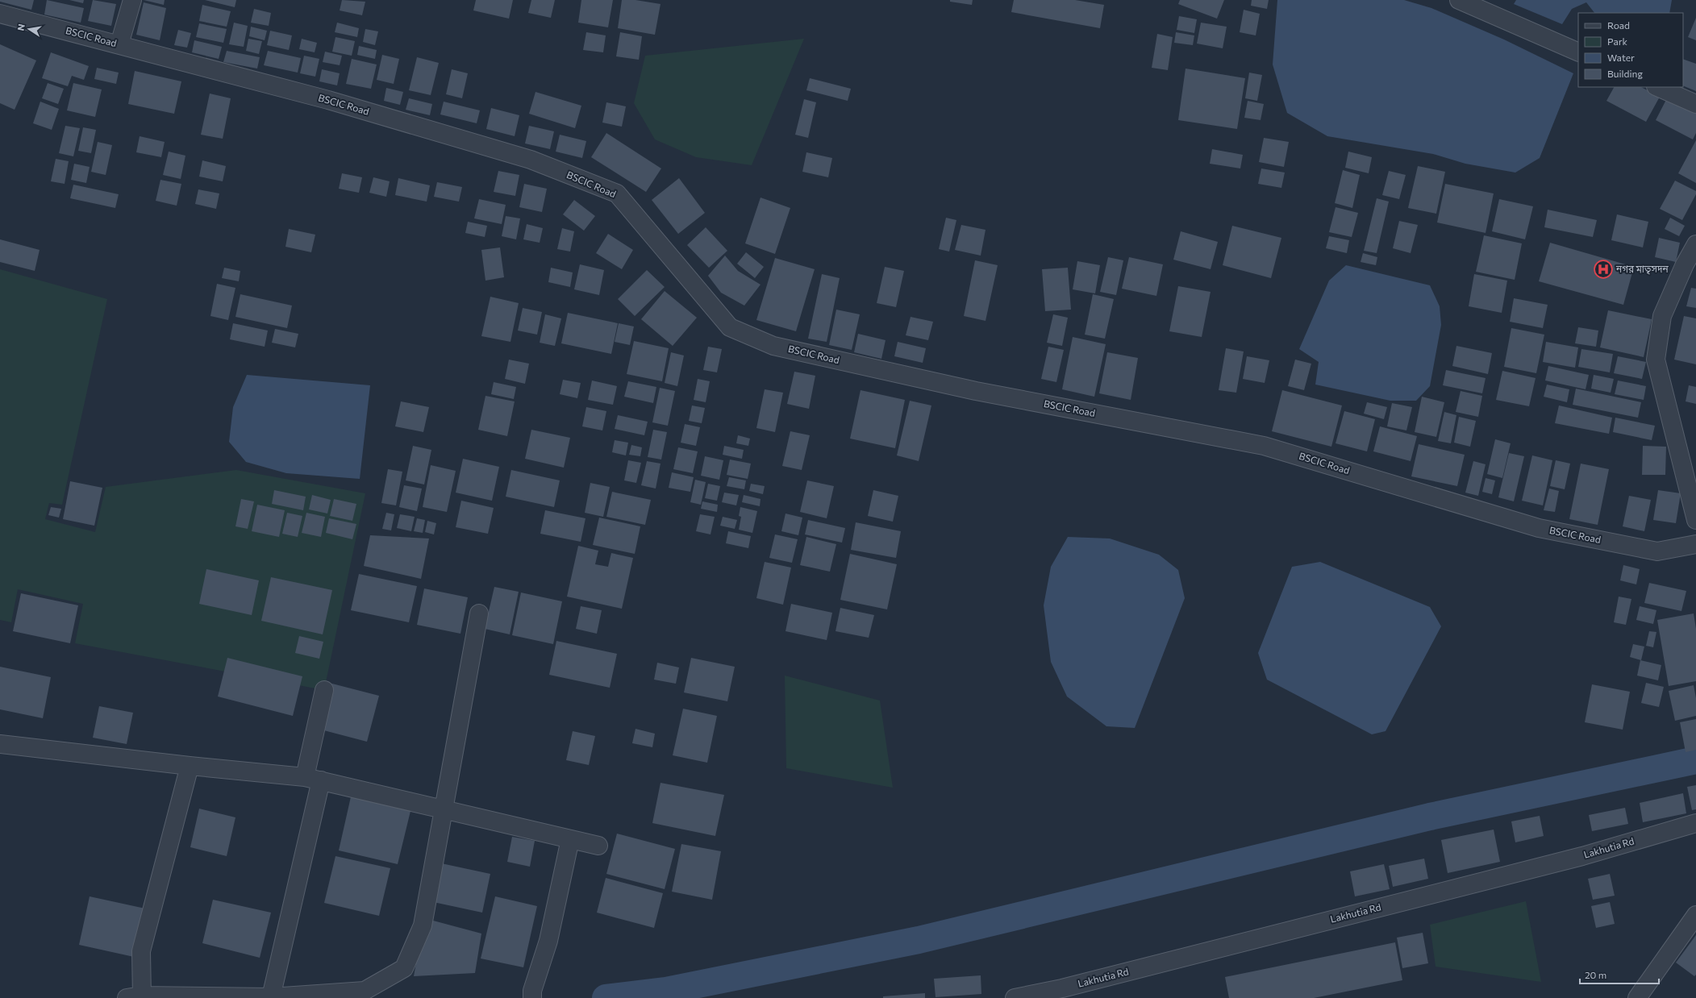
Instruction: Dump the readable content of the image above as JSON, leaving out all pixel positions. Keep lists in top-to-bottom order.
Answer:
{
  "streets": {
    "street": ["BSCIC Road", "Lakhutia Rd"]
  },
  "places": {
    "hospital": ["নগর মাতৃসদন"]
  },
  "legend": [
    "Road",
    "Park",
    "Water",
    "Building"
  ],
  "scale_bar": "20 m",
  "north": "left"
}
